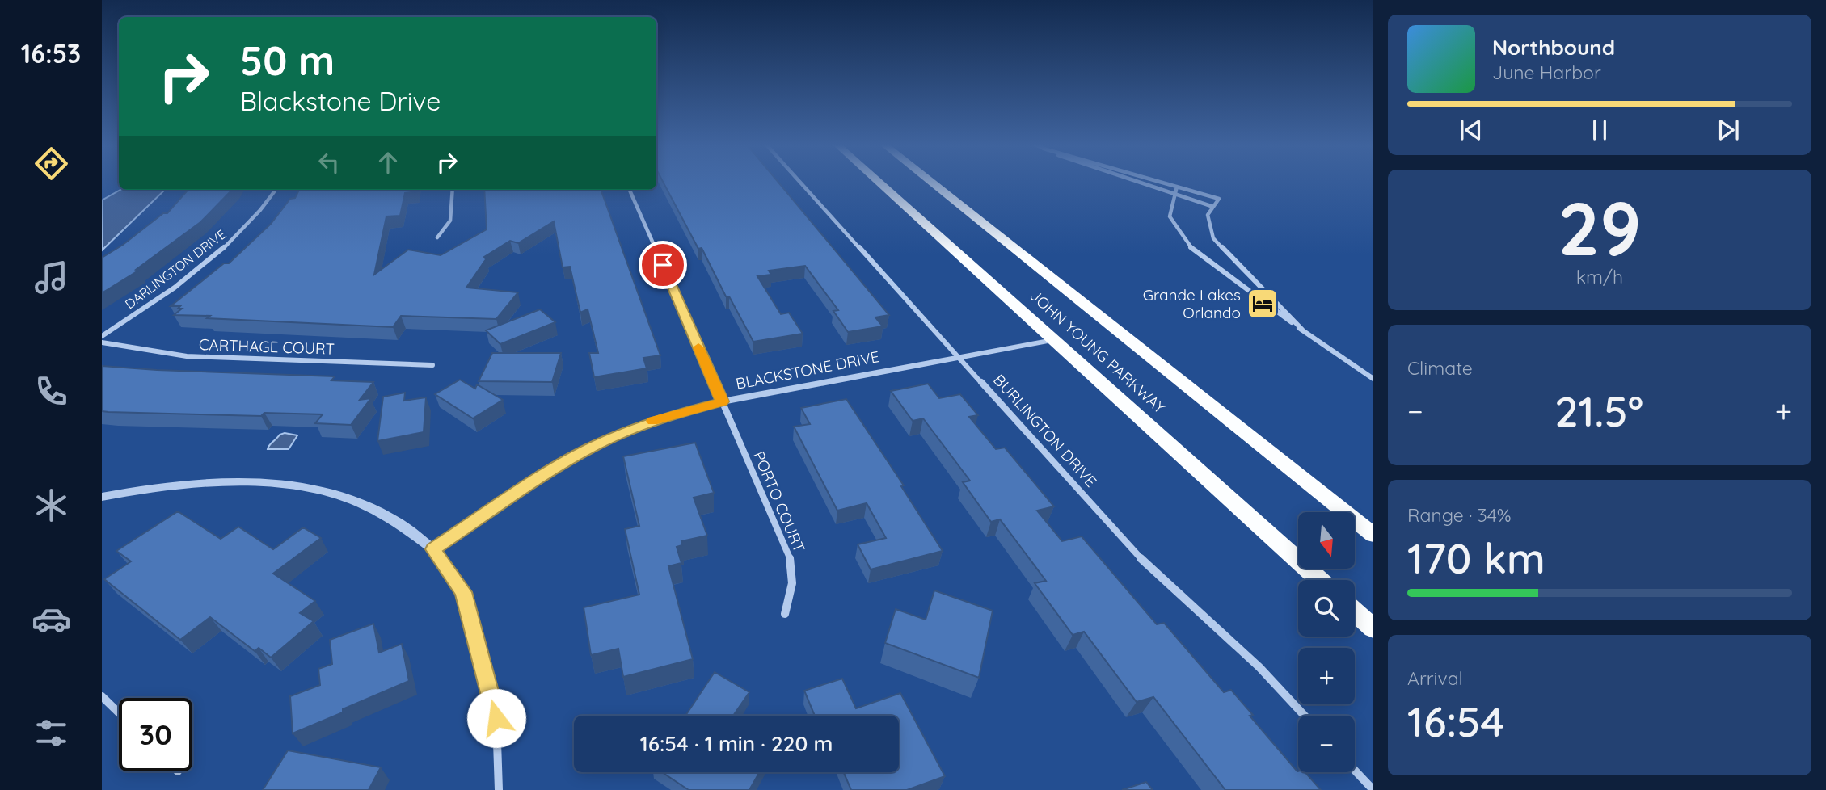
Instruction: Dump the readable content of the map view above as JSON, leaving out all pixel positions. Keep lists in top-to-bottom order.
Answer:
{
  "streets": {
    "highway": ["JOHN YOUNG PARKWAY"],
    "street": [
      "DARLINGTON DRIVE",
      "CARTHAGE COURT",
      "BLACKSTONE DRIVE",
      "BURLINGTON DRIVE",
      "PORTO COURT"
    ]
  },
  "crossings": [
    ["JOHN YOUNG PARKWAY", "BLACKSTONE DRIVE"],
    ["BLACKSTONE DRIVE", "BURLINGTON DRIVE"],
    ["BLACKSTONE DRIVE", "PORTO COURT"]
  ],
  "places": {
    "hotel": ["Grande Lakes Orlando"]
  },
  "north": "bottom",
  "page": {
    "tabs": "16:53",
    "turn": ["50 m", "Blackstone Drive"],
    "song": ["Northbound", "June Harbor"],
    "tile": [
      ["29", "km/h"],
      "Climate",
      ["Range · 34%", "170 km"],
      ["Arrival", "16:54"]
    ],
    "heat": ["−", "21.5°", "+"],
    "map_buttons": ["+", "−"],
    "limit": "30",
    "trip": "16:54 · 1 min · 220 m"
  }
}
